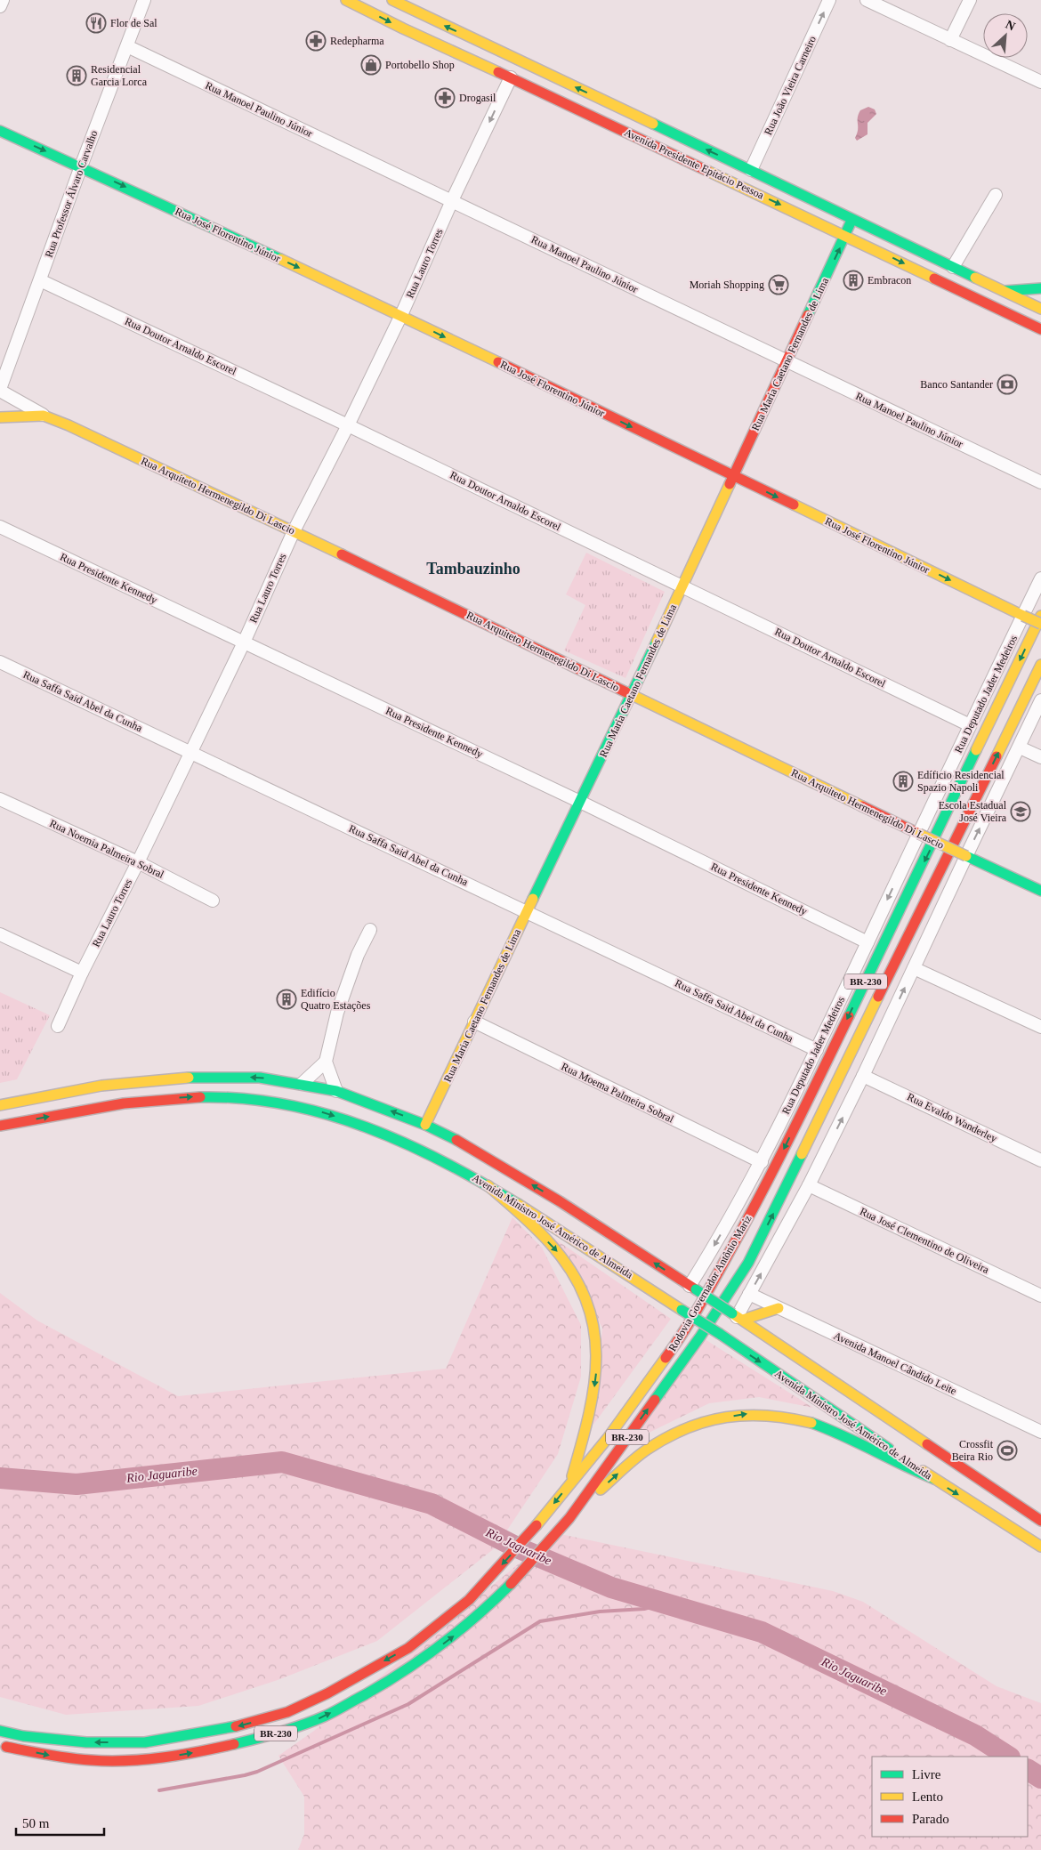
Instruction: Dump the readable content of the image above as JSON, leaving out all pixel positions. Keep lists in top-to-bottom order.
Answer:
{
  "streets": {
    "main road": [
      "Avenida Presidente Epitácio Pessoa",
      "Rua José Florentino Júnior",
      "Rua Maria Caetano Fernandes de Lima",
      "Rua Arquiteto Hermenegildo Di Lascio",
      "BR-230",
      "Avenida Ministro José Américo de Almeida",
      "Rodovia Governador Antônio Mariz"
    ],
    "street": [
      "Rua João Vieira Carneiro",
      "Rua Manoel Paulino Júnior",
      "Rua Professor Álvaro Carvalho",
      "Rua Lauro Torres",
      "Rua Doutor Arnaldo Escorel",
      "Rua Presidente Kennedy",
      "Rua Deputado Jader Medeiros",
      "Rua Saffa Said Abel da Cunha",
      "Rua Noemia Palmeira Sobral",
      "Rua Moema Palmeira Sobral",
      "Rua Evaldo Wanderley",
      "Rua José Clementino de Oliveira",
      "Avenida Manoel Cândido Leite"
    ]
  },
  "crossings": [
    ["Rua João Vieira Carneiro", "Avenida Presidente Epitácio Pessoa"],
    ["Rua Manoel Paulino Júnior", "Rua Professor Álvaro Carvalho"],
    ["Rua Manoel Paulino Júnior", "Rua Lauro Torres"],
    ["Rua Manoel Paulino Júnior", "Rua Maria Caetano Fernandes de Lima"],
    ["Avenida Presidente Epitácio Pessoa", "Rua Lauro Torres"],
    ["Avenida Presidente Epitácio Pessoa", "Rua Maria Caetano Fernandes de Lima"],
    ["Rua Professor Álvaro Carvalho", "Rua José Florentino Júnior"],
    ["Rua Professor Álvaro Carvalho", "Rua Doutor Arnaldo Escorel"],
    ["Rua Professor Álvaro Carvalho", "Rua Arquiteto Hermenegildo Di Lascio"],
    ["Rua José Florentino Júnior", "Rua Lauro Torres"],
    ["Rua José Florentino Júnior", "Rua Maria Caetano Fernandes de Lima"],
    ["Rua José Florentino Júnior", "Rua Deputado Jader Medeiros"],
    ["Rua Lauro Torres", "Rua Doutor Arnaldo Escorel"],
    ["Rua Lauro Torres", "Rua Arquiteto Hermenegildo Di Lascio"],
    ["Rua Lauro Torres", "Rua Presidente Kennedy"],
    ["Rua Lauro Torres", "Rua Saffa Said Abel da Cunha"],
    ["Rua Lauro Torres", "Rua Noemia Palmeira Sobral"],
    ["Rua Doutor Arnaldo Escorel", "Rua Maria Caetano Fernandes de Lima"],
    ["Rua Doutor Arnaldo Escorel", "Rua Deputado Jader Medeiros"],
    ["Rua Maria Caetano Fernandes de Lima", "Rua Arquiteto Hermenegildo Di Lascio"],
    ["Rua Maria Caetano Fernandes de Lima", "Rua Presidente Kennedy"],
    ["Rua Maria Caetano Fernandes de Lima", "Rua Saffa Said Abel da Cunha"],
    ["Rua Maria Caetano Fernandes de Lima", "Rua Moema Palmeira Sobral"],
    ["Rua Arquiteto Hermenegildo Di Lascio", "Rua Deputado Jader Medeiros"],
    ["Rua Presidente Kennedy", "Rua Deputado Jader Medeiros"],
    ["Rua Deputado Jader Medeiros", "Rua Saffa Said Abel da Cunha"],
    ["Rua Deputado Jader Medeiros", "Rua Moema Palmeira Sobral"]
  ],
  "one_way": ["Rua João Vieira Carneiro", "Rua José Florentino Júnior"],
  "districts": ["Tambauzinho"],
  "water": ["Rio Jaguaribe"],
  "places": {
    "restaurant": ["Flor de Sal"],
    "pharmacy": ["Redepharma", "Drogasil"],
    "shop": ["Portobello Shop"],
    "building": [
      "Residencial Garcia Lorca",
      "Embracon",
      "Edíficio Residencial Spazio Napoli",
      "Edifício Quatro Estações"
    ],
    "supermarket": ["Moriah Shopping"],
    "bank": ["Banco Santander"],
    "school or university": ["Escola Estadual José Vieira"],
    "sports": ["Crossfit Beira Rio"]
  },
  "legend": ["Livre", "Lento", "Parado"],
  "scale_bar": "50 m",
  "north": "top right"
}
